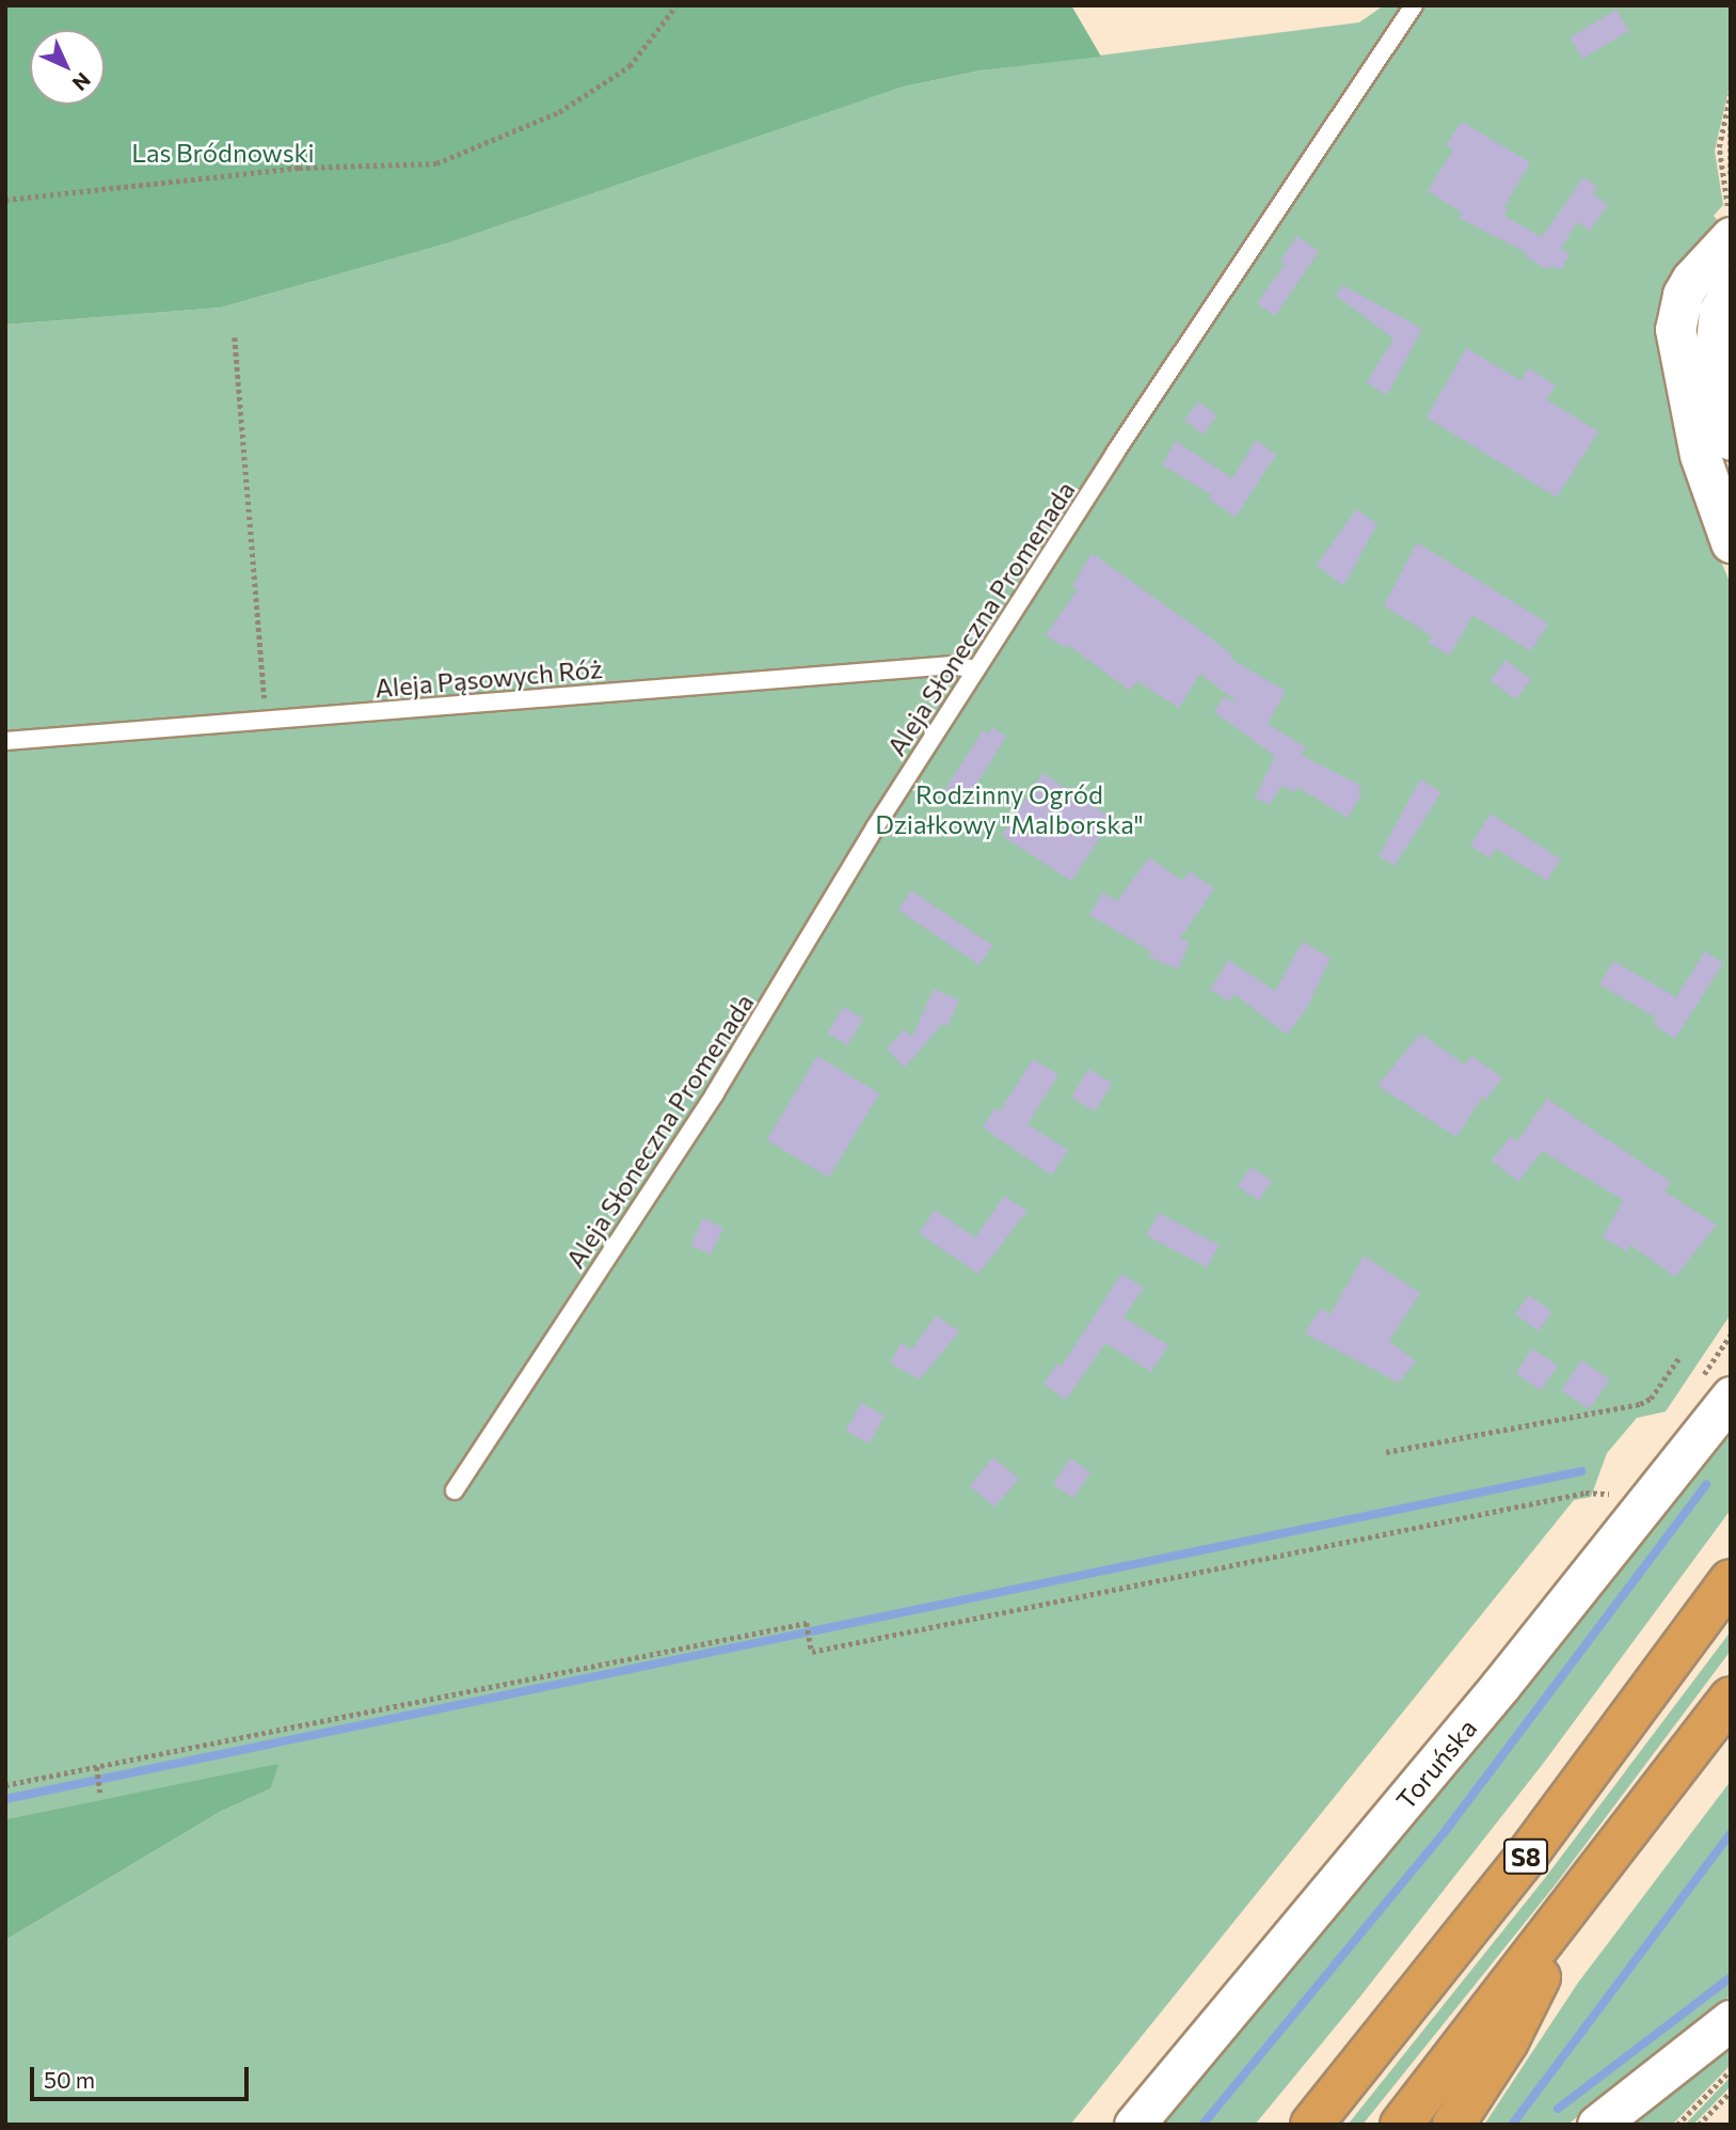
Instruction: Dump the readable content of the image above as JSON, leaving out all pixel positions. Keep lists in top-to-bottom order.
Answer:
{
  "streets": {
    "highway": ["S8"],
    "street": ["Toruńska"],
    "lane": ["Aleja Słoneczna Promenada", "Aleja Pąsowych Róż"]
  },
  "crossings": [
    ["Aleja Słoneczna Promenada", "Aleja Pąsowych Róż"]
  ],
  "parks": ["Las Bródnowski", "Rodzinny Ogród Działkowy \"Malborska\""],
  "scale_bar": "50 m",
  "north": "bottom right"
}
